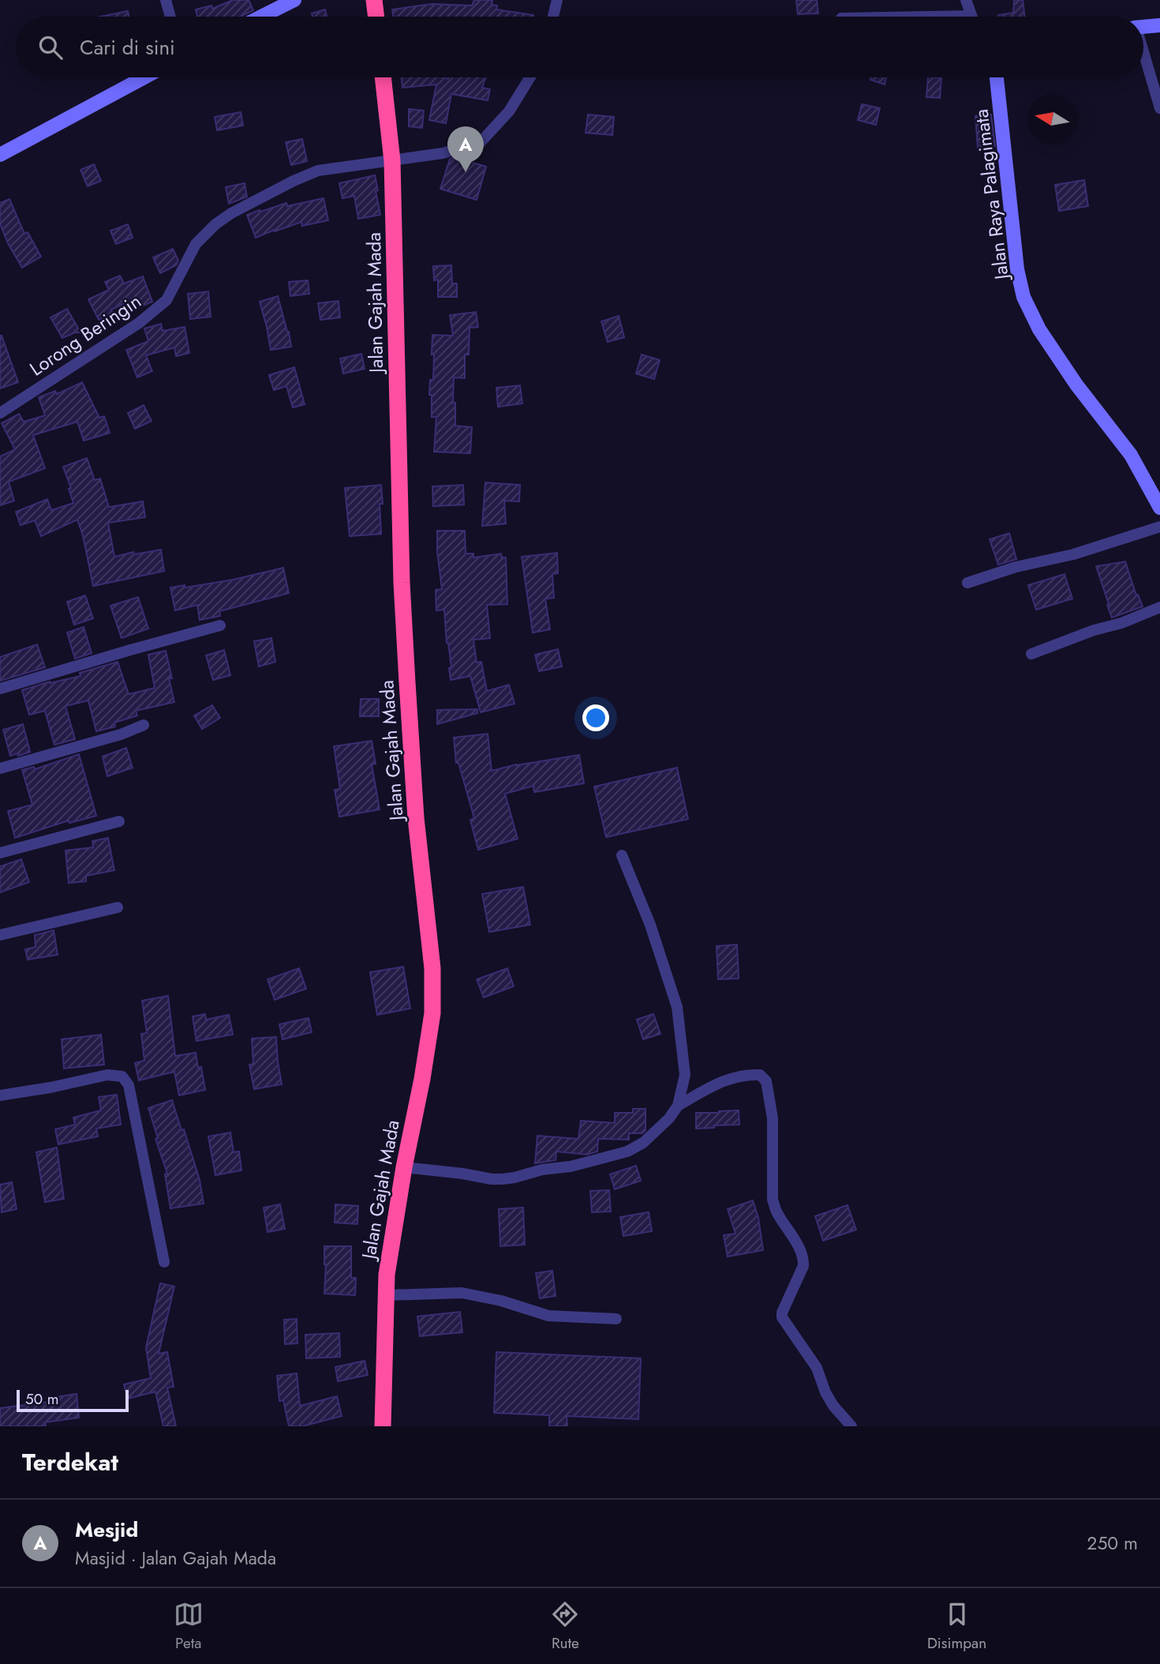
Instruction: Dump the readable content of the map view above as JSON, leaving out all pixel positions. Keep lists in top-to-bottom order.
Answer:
{
  "streets": {
    "highway": ["Jalan Gajah Mada"],
    "street": ["Jalan Raya Palagimata", "Lorong Beringin"]
  },
  "crossings": [
    ["Jalan Gajah Mada", "Lorong Beringin"]
  ],
  "scale_bar": "50 m",
  "north": "left",
  "page": {
    "search": "Cari di sini",
    "pins": "A",
    "scale": "50 m",
    "heading": "Terdekat",
    "list": [
      {
        "mark": "A",
        "name": "Mesjid",
        "note": "Masjid · Jalan Gajah Mada",
        "value": "250 m"
      }
    ],
    "nav": ["Peta", "Rute", "Disimpan"]
  }
}
